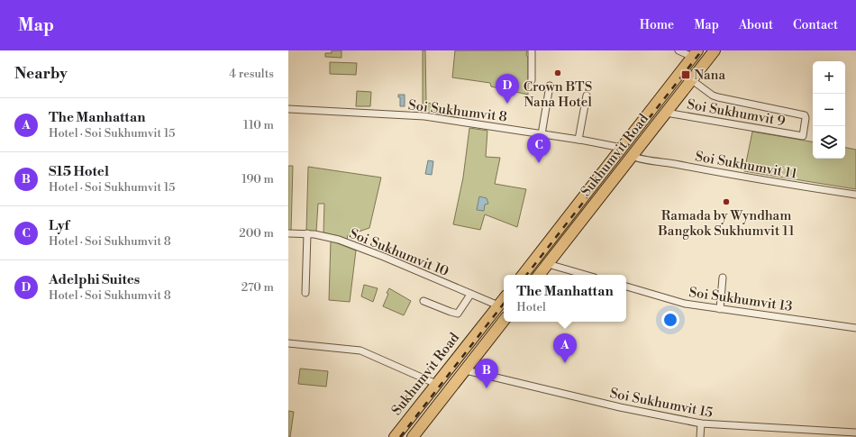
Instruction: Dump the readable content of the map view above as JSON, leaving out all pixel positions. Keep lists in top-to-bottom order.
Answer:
{
  "streets": {
    "main road": ["Sukhumvit Road"],
    "street": [
      "Soi Sukhumvit 8",
      "Soi Sukhumvit 9",
      "Soi Sukhumvit 11",
      "Soi Sukhumvit 10",
      "Soi Sukhumvit 13",
      "Soi Sukhumvit 15"
    ]
  },
  "crossings": [
    ["Soi Sukhumvit 8", "Sukhumvit Road"],
    ["Soi Sukhumvit 9", "Sukhumvit Road"],
    ["Sukhumvit Road", "Soi Sukhumvit 11"],
    ["Sukhumvit Road", "Soi Sukhumvit 10"]
  ],
  "places": {
    "other": ["Crown BTS Nana Hotel", "Ramada by Wyndham Bangkok Sukhumvit 11"],
    "transit": ["Nana"]
  },
  "page": {
    "header": "Map",
    "nav": [
      "Home",
      "Map",
      "About",
      "Contact"
    ],
    "heading": ["Nearby", "4 results"],
    "map_buttons": ["+", "−"],
    "pins": [
      "D",
      "C",
      "A",
      "B"
    ],
    "list": [
      {
        "mark": "A",
        "name": "The Manhattan",
        "note": "Hotel · Soi Sukhumvit 15",
        "value": "110 m"
      },
      {
        "mark": "B",
        "name": "S15 Hotel",
        "note": "Hotel · Soi Sukhumvit 15",
        "value": "190 m"
      },
      {
        "mark": "C",
        "name": "Lyf",
        "note": "Hotel · Soi Sukhumvit 8",
        "value": "200 m"
      },
      {
        "mark": "D",
        "name": "Adelphi Suites",
        "note": "Hotel · Soi Sukhumvit 8",
        "value": "270 m"
      }
    ],
    "popup": ["The Manhattan", "Hotel"]
  }
}
